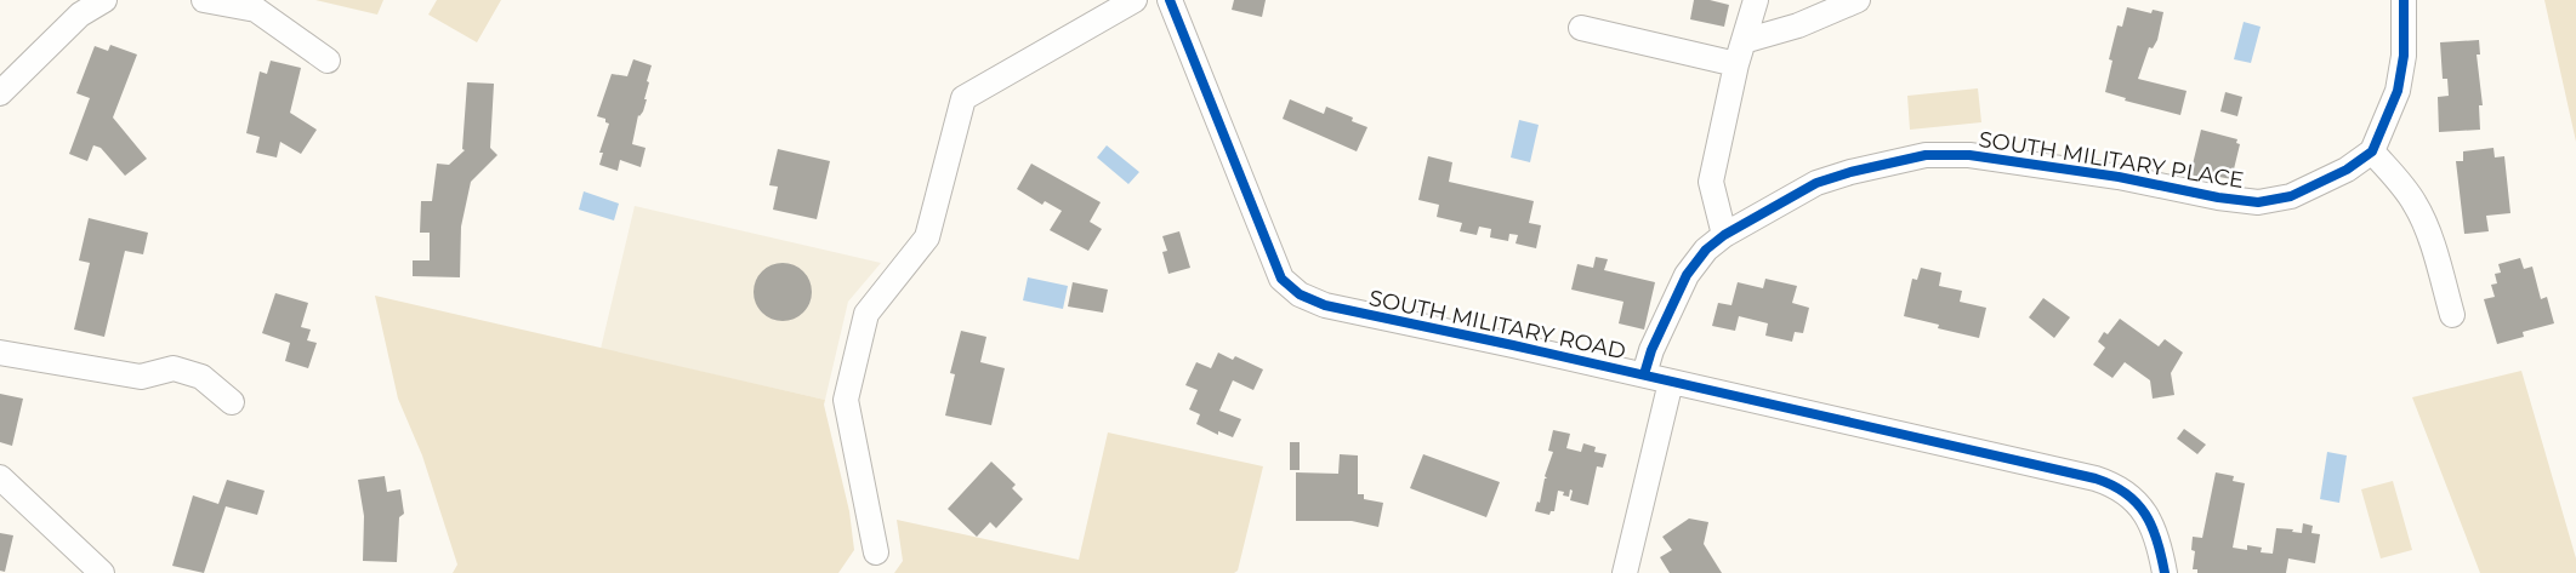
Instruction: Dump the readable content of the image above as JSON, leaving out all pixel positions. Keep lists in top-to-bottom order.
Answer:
{
  "streets": {
    "street": ["SOUTH MILITARY PLACE", "SOUTH MILITARY ROAD"]
  },
  "crossings": [
    ["SOUTH MILITARY PLACE", "SOUTH MILITARY ROAD"]
  ]
}
